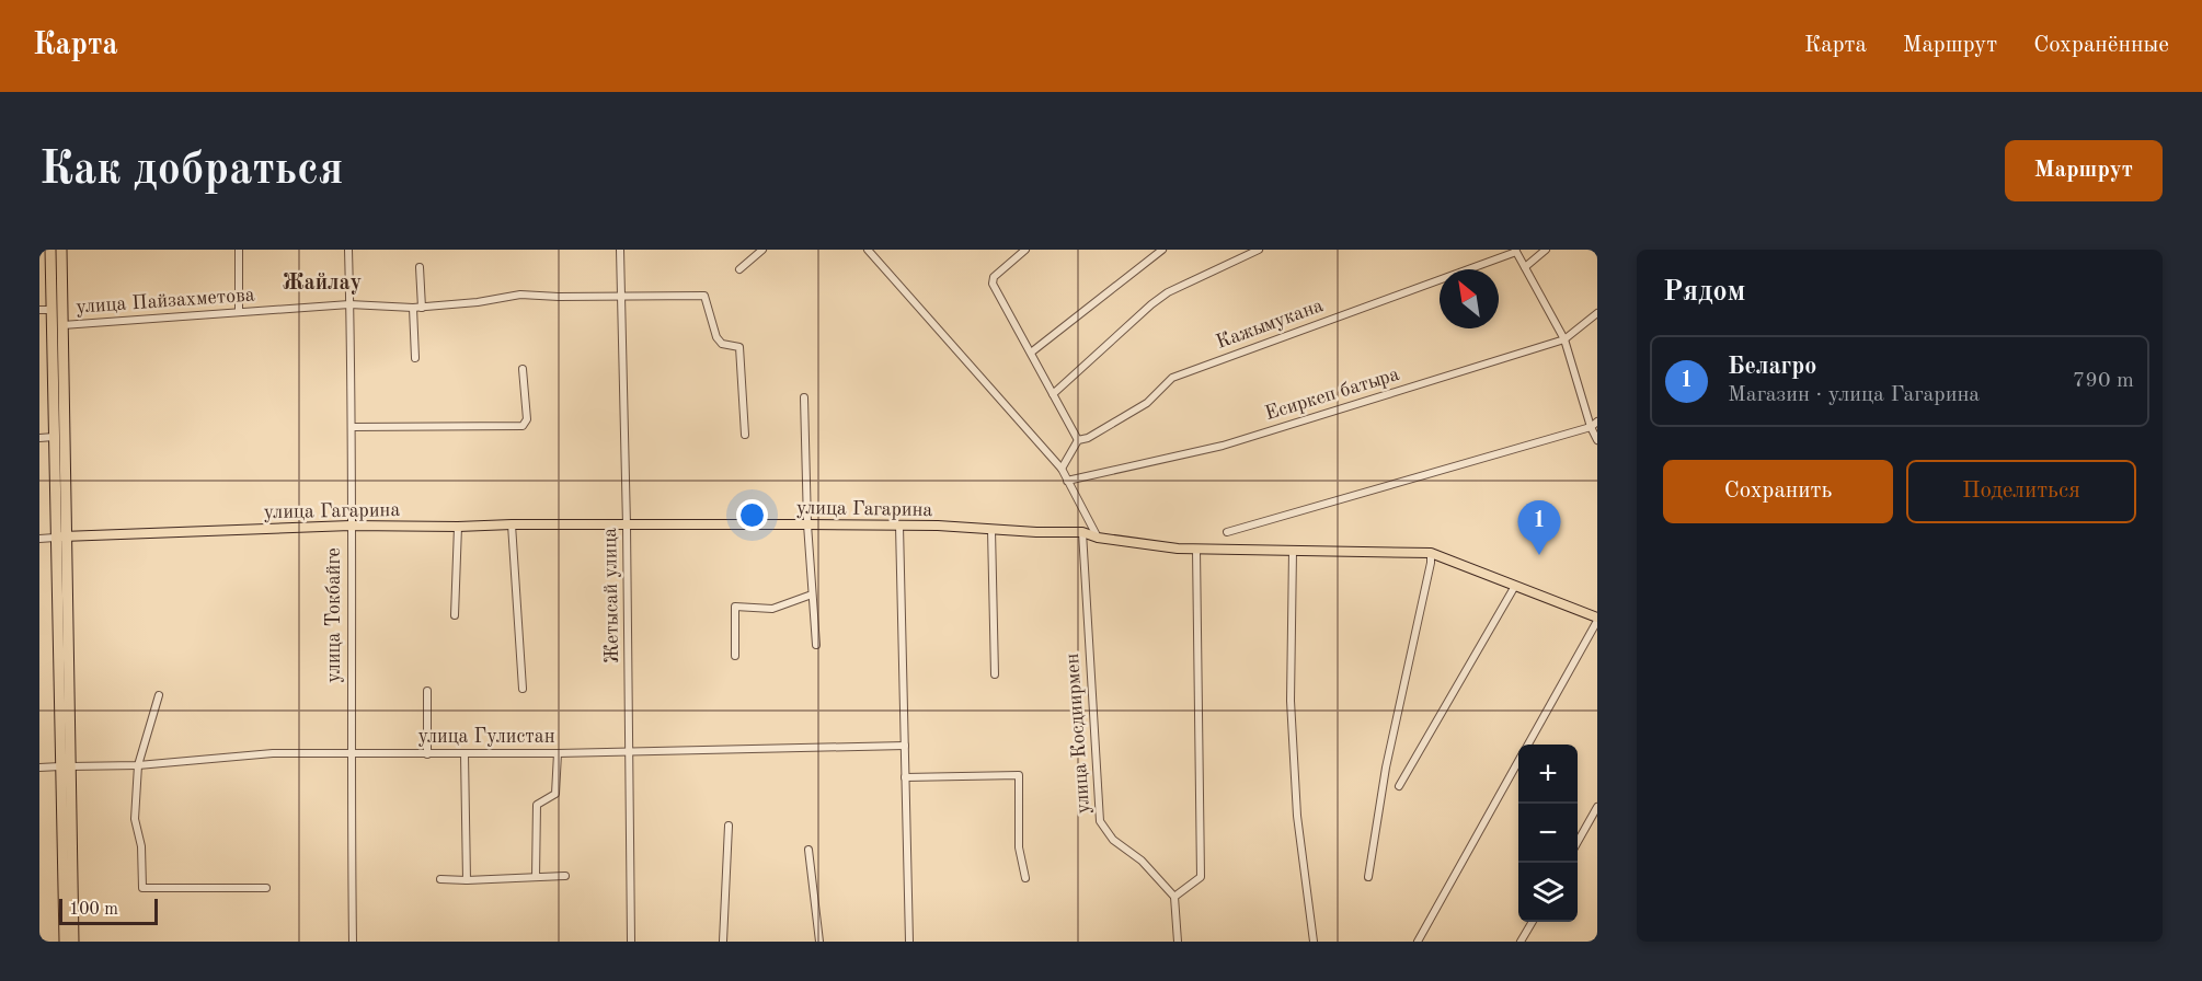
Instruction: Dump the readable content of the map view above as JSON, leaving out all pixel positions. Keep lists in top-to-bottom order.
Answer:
{
  "streets": {
    "main road": ["улица Гагарина"],
    "street": [
      "улица Пайзахметова",
      "Кажымукана",
      "Есиркеп батыра",
      "Жетысай улица",
      "улица Токбайге",
      "улица Косдиирмен",
      "улица Гулистан"
    ]
  },
  "crossings": [
    ["улица Пайзахметова", "Жетысай улица"],
    ["улица Пайзахметова", "улица Токбайге"],
    ["улица Гагарина", "Жетысай улица"],
    ["улица Гагарина", "улица Токбайге"],
    ["улица Гагарина", "улица Косдиирмен"],
    ["Жетысай улица", "улица Гулистан"],
    ["улица Токбайге", "улица Гулистан"]
  ],
  "districts": ["Жайлау"],
  "scale_bar": "100 m",
  "north": "top left",
  "page": {
    "header": "Карта",
    "nav": ["Карта", "Маршрут", "Сохранённые"],
    "buttons": [
      "Маршрут",
      ["Сохранить", "Поделиться"]
    ],
    "title": "Как добраться",
    "heading": "Рядом",
    "list": [
      {
        "mark": "1",
        "name": "Белагро",
        "note": "Магазин · улица Гагарина",
        "value": "790 m"
      }
    ],
    "pins": "1",
    "map_buttons": ["+", "−"],
    "scale": "100 m"
  }
}
